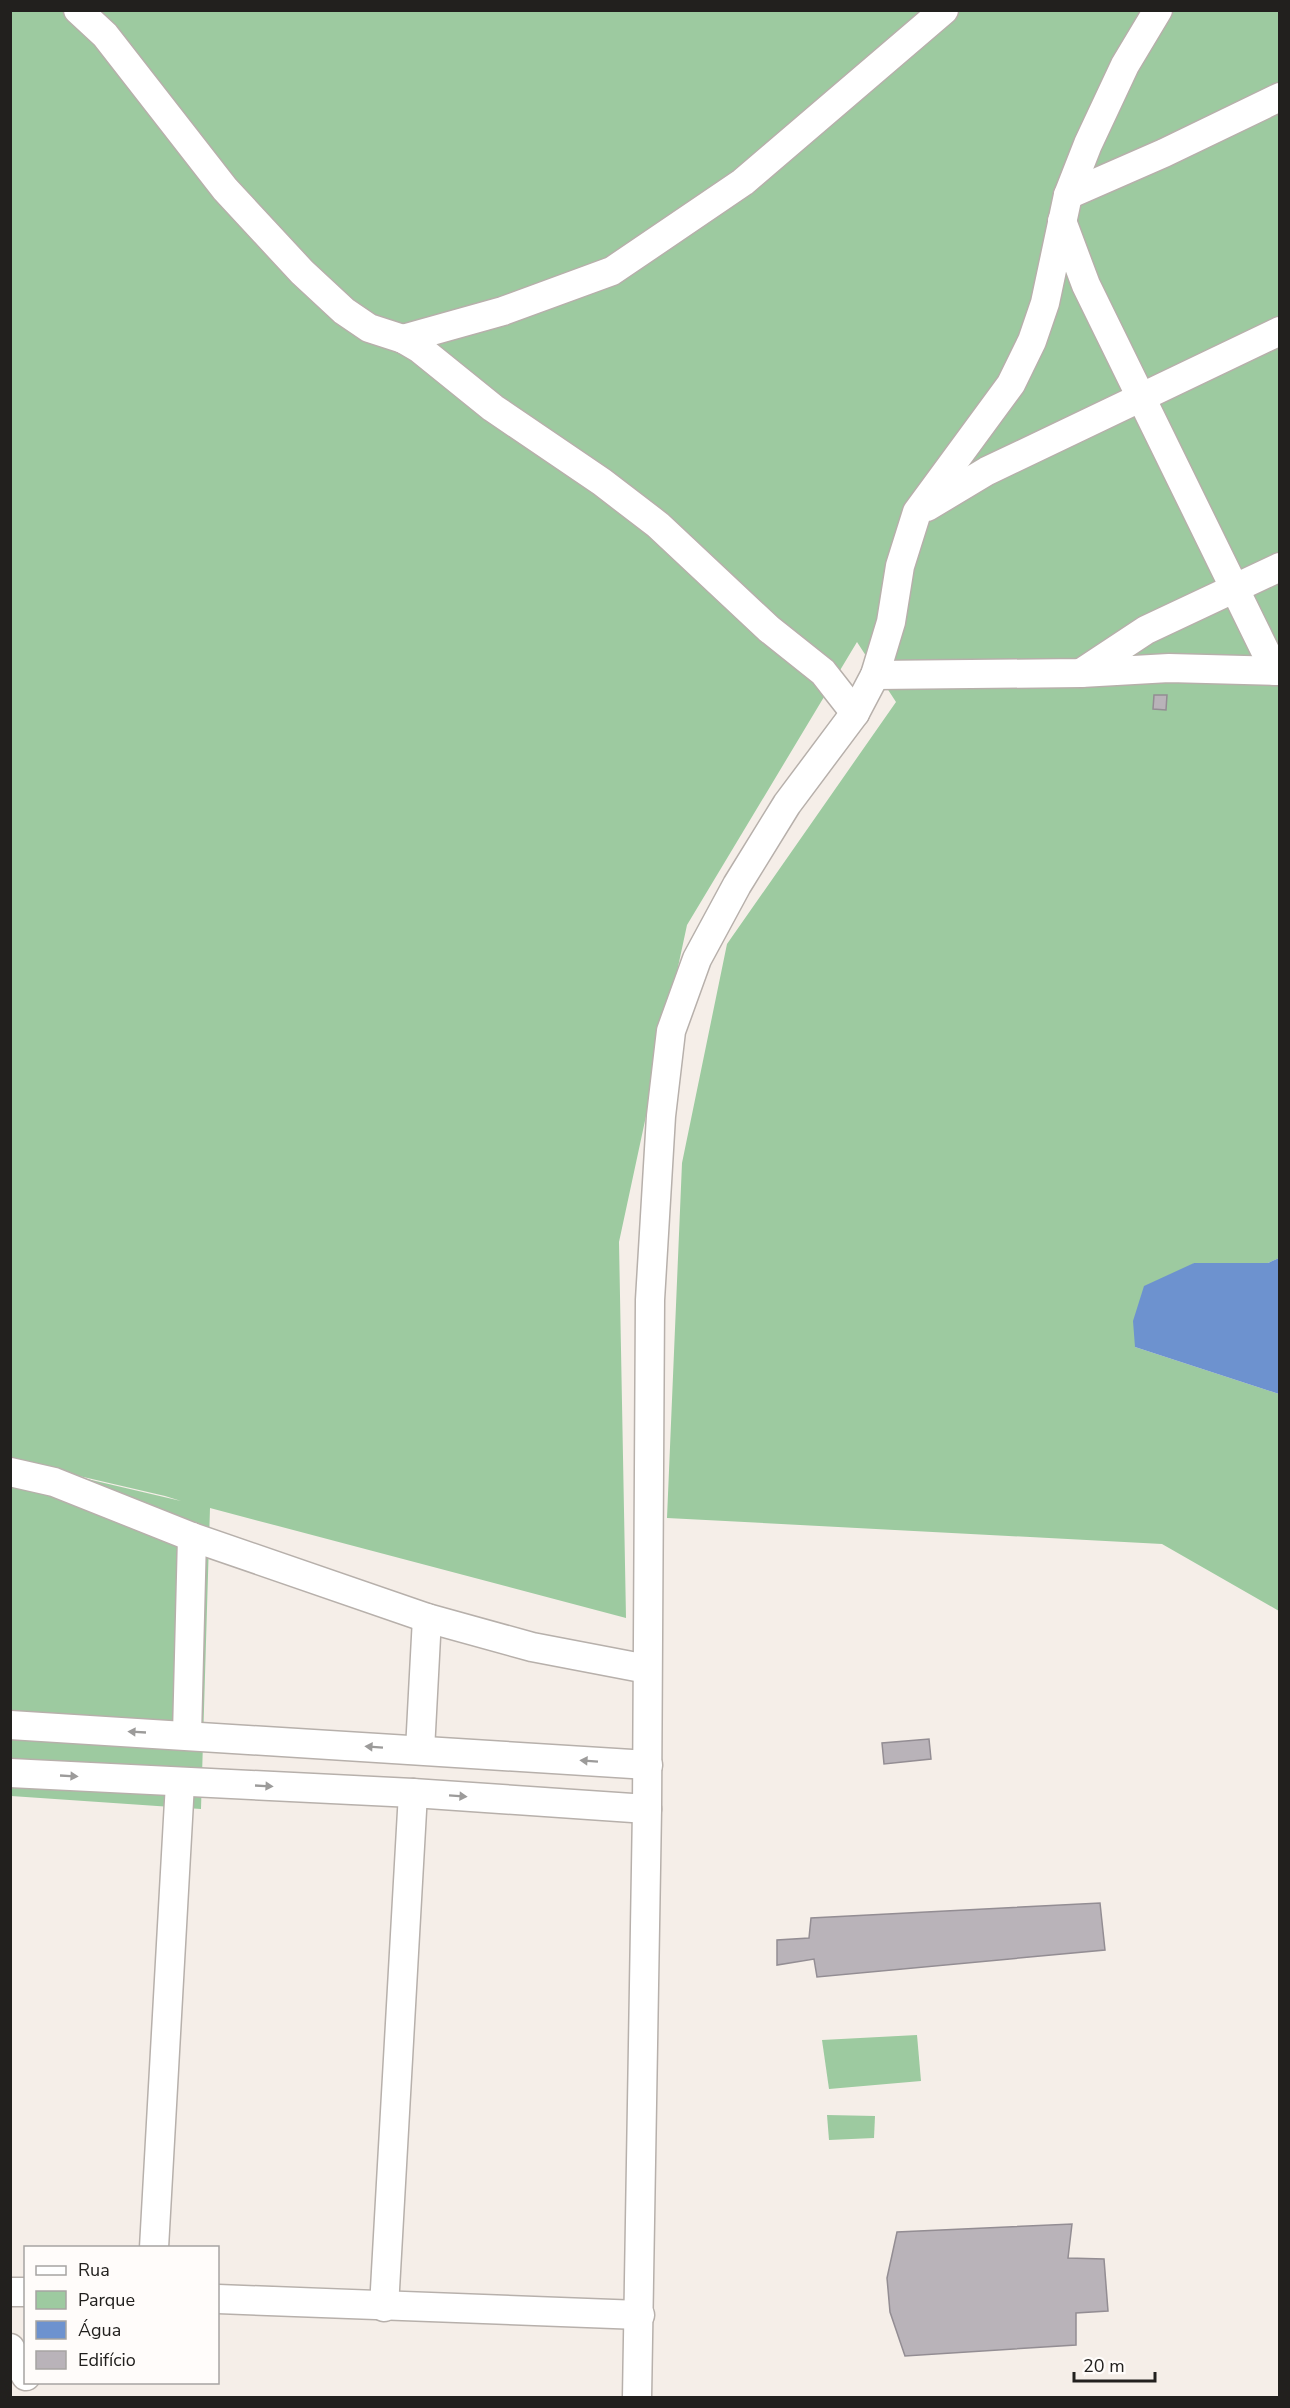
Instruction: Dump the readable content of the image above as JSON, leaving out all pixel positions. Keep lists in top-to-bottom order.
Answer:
{
  "legend": [
    "Rua",
    "Parque",
    "Água",
    "Edifício"
  ],
  "scale_bar": "20 m"
}
